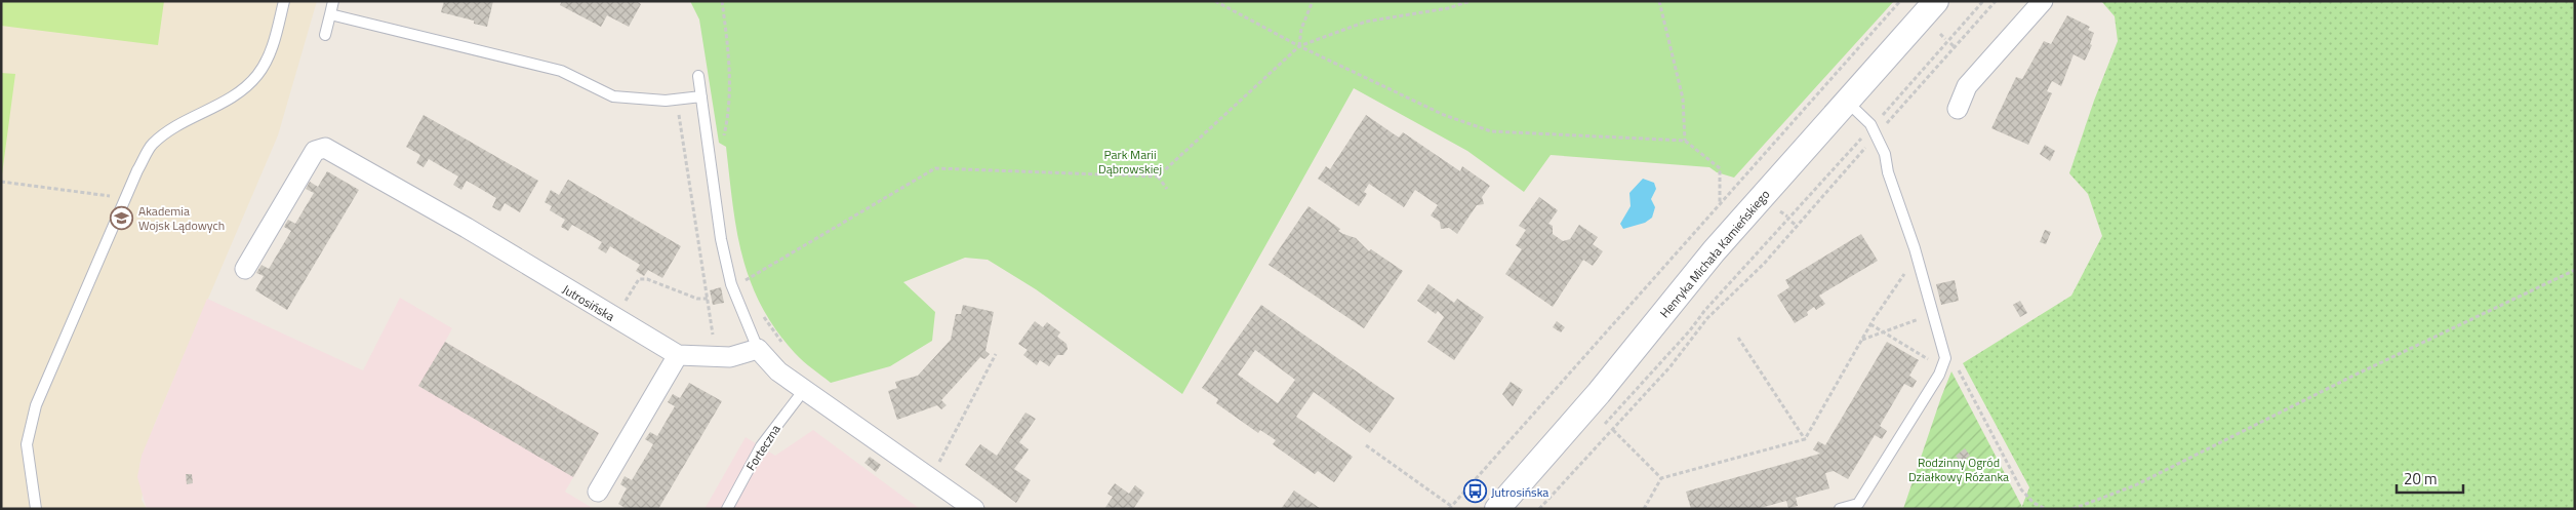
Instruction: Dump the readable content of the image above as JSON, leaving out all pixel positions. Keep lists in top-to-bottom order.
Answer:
{
  "streets": {
    "street": ["Henryka Michała Kamieńskiego", "Jutrosińska"],
    "lane": ["Forteczna"]
  },
  "parks": ["Park Marii Dąbrowskiej", "Rodzinny Ogród Działkowy Różanka"],
  "places": {
    "school or university": ["Akademia Wojsk Lądowych"],
    "bus stop": ["Jutrosińska"]
  },
  "scale_bar": "20 m"
}
